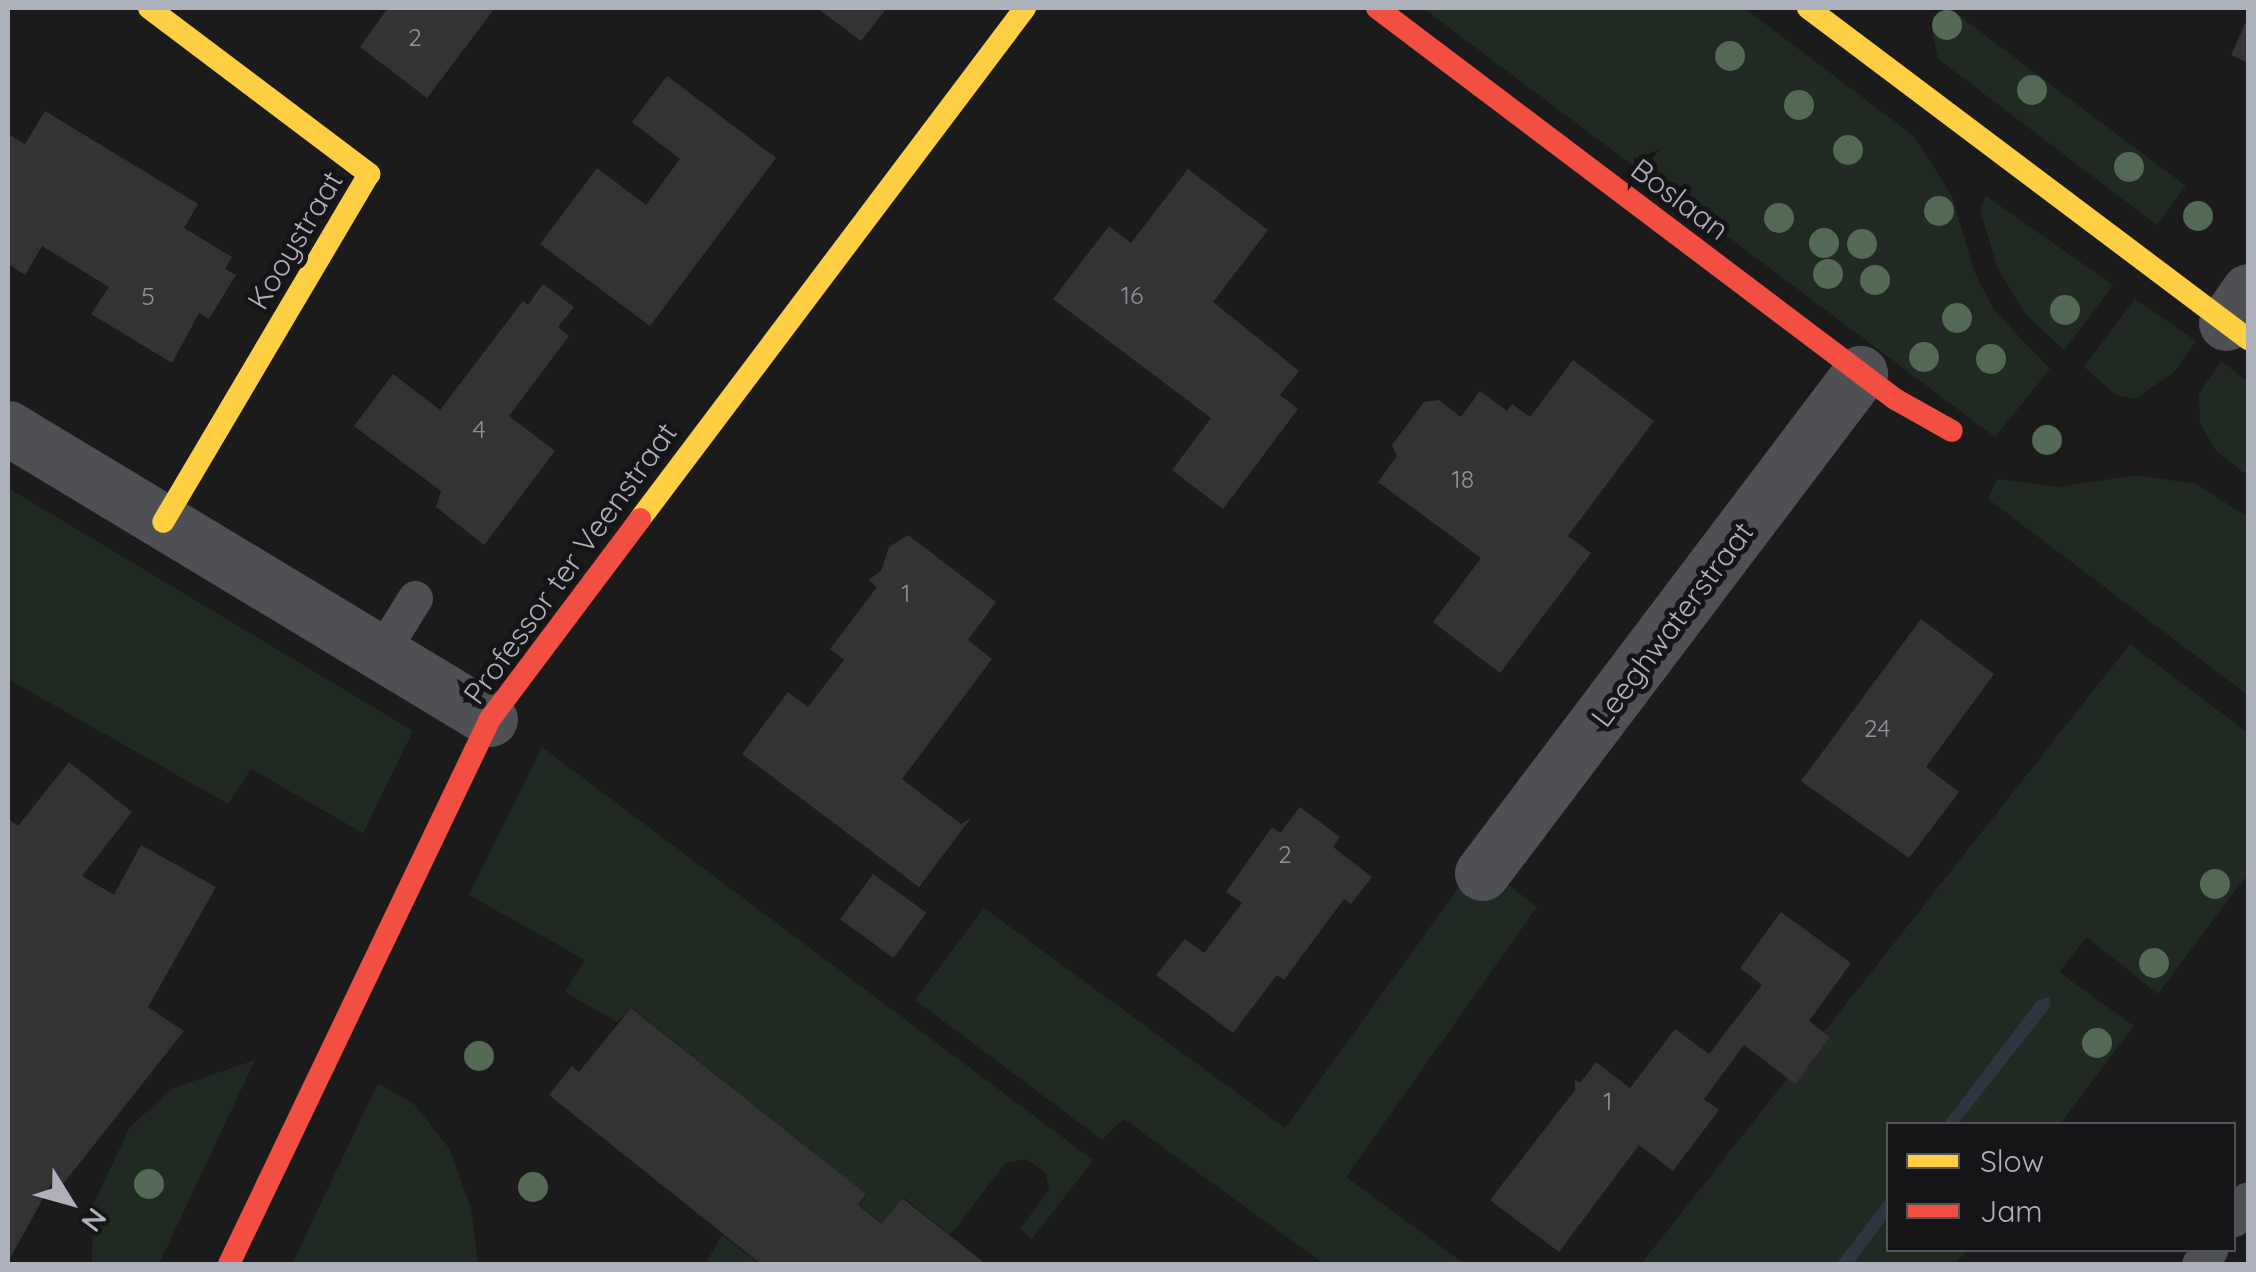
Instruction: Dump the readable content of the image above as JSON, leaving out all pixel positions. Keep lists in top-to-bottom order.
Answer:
{
  "streets": {
    "street": [
      "Boslaan",
      "Kooystraat",
      "Professor ter Veenstraat",
      "Leeghwaterstraat"
    ]
  },
  "crossings": [
    ["Boslaan", "Leeghwaterstraat"]
  ],
  "house_numbers": [
    "2",
    "16",
    "5",
    "4",
    "18",
    "1",
    "24",
    "2",
    "1"
  ],
  "legend": ["Slow", "Jam"],
  "north": "bottom right"
}
